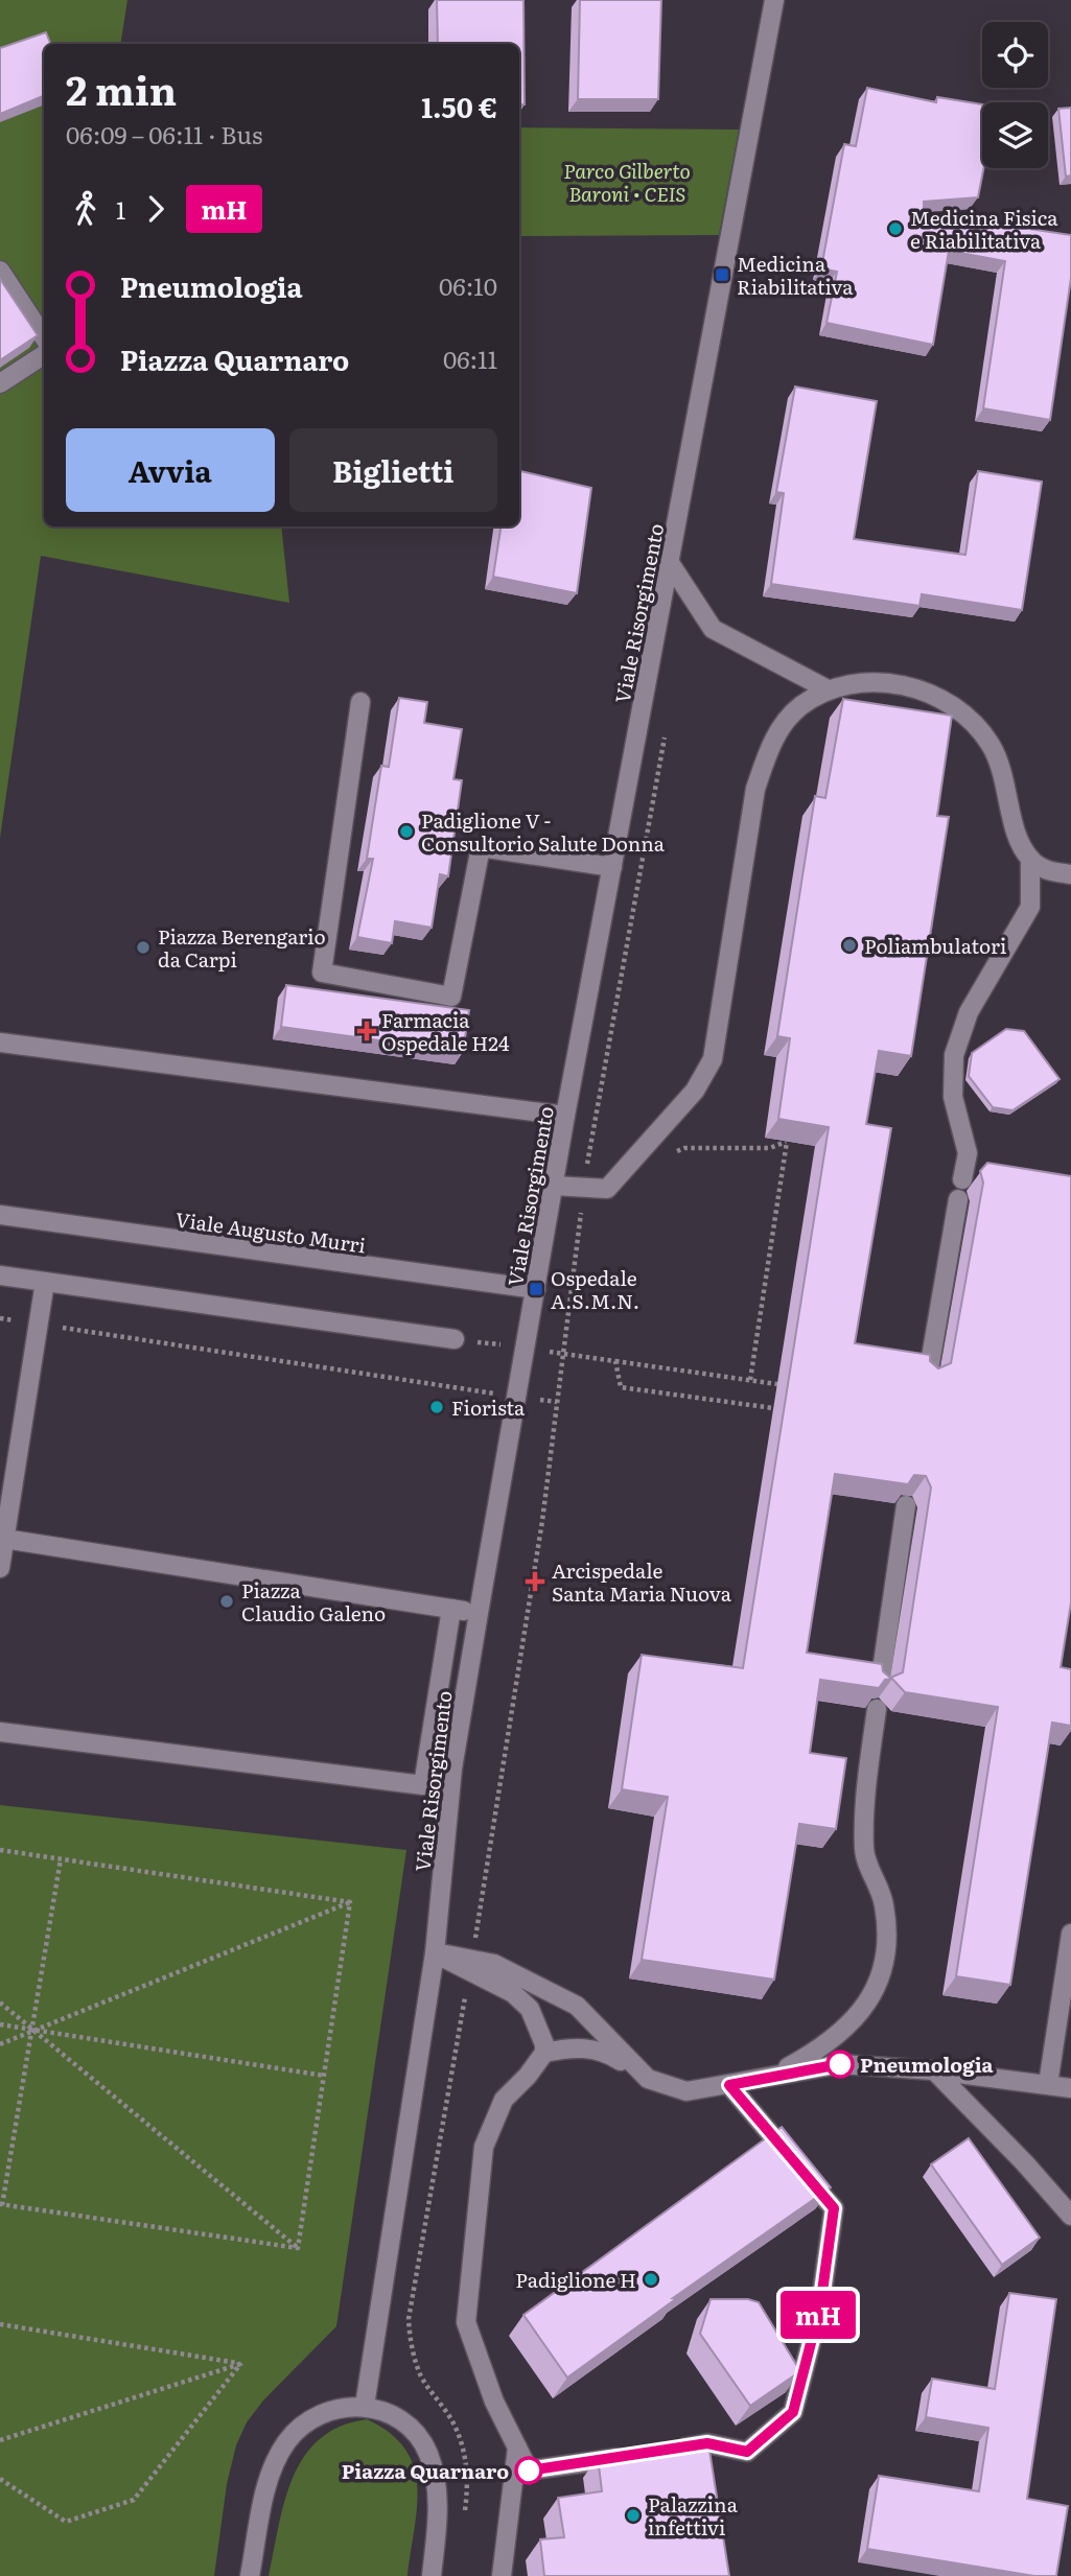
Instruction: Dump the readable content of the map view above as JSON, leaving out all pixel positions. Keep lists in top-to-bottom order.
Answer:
{
  "streets": {
    "street": ["Viale Risorgimento", "Viale Augusto Murri"]
  },
  "crossings": [
    ["Viale Risorgimento", "Viale Augusto Murri"]
  ],
  "parks": ["Parco Gilberto Baroni • CEIS"],
  "places": {
    "other": [
      "Medicina Fisica e Riabilitativa",
      "Padiglione V - Consultorio Salute Donna",
      "Poliambulatori",
      "Piazza Berengario da Carpi",
      "Fiorista",
      "Piazza Claudio Galeno",
      "Pneumologia",
      "Padiglione H",
      "Piazza Quarnaro",
      "Palazzina infettivi"
    ],
    "transit": ["Medicina Riabilitativa", "Ospedale A.S.M.N."],
    "health": ["Farmacia Ospedale H24", "Arcispedale Santa Maria Nuova"]
  },
  "lines": ["bus line mH"],
  "page": {
    "on_map": "mH",
    "heading": ["2 min", "06:09 – 06:11 · Bus", "1.50 €"],
    "legs": ["1", "mH"],
    "list": [
      {
        "name": "Pneumologia",
        "value": "06:10"
      },
      {
        "name": "Piazza Quarnaro",
        "value": "06:11"
      }
    ],
    "buttons": ["Avvia", "Biglietti"]
  }
}
